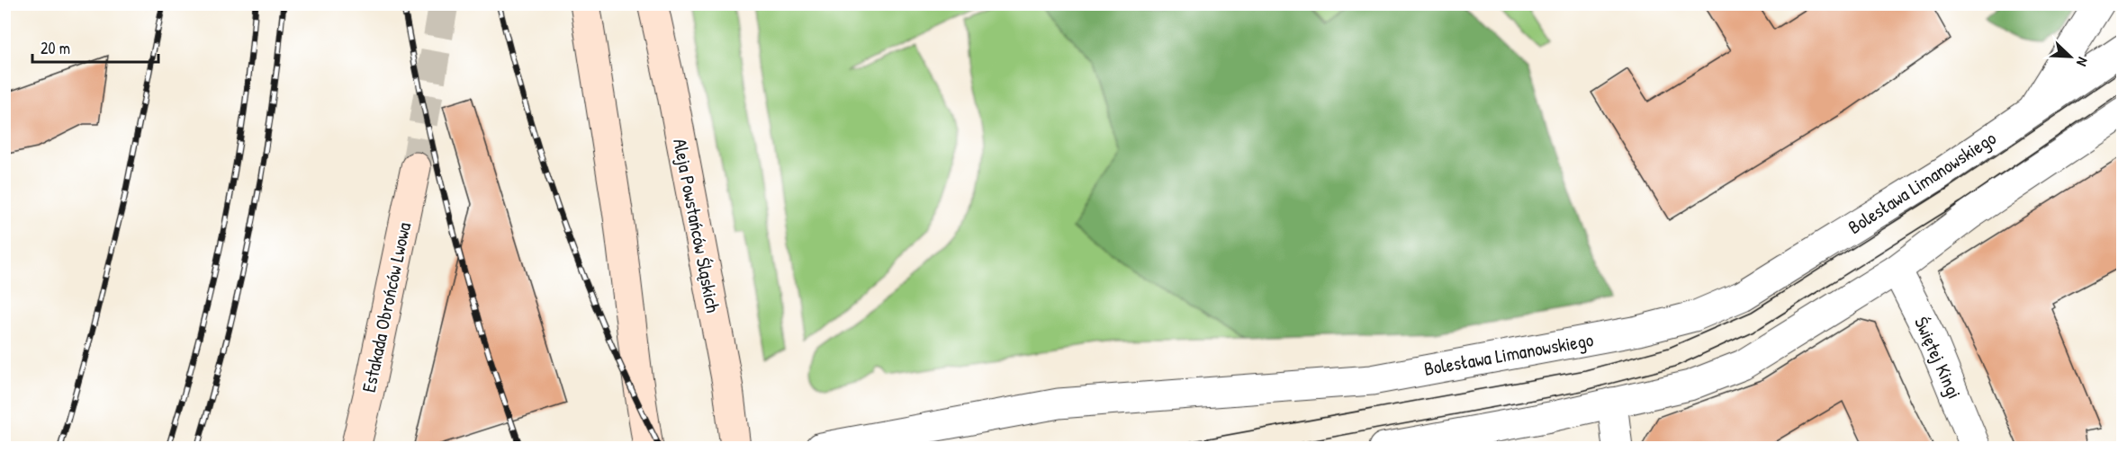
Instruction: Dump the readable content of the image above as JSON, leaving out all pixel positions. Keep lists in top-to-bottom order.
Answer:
{
  "streets": {
    "main road": ["Aleja Powstańców Śląskich", "Estakada Obrońców Lwowa"],
    "street": ["Bolesława Limanowskiego", "Świętej Kingi"]
  },
  "scale_bar": "20 m",
  "north": "bottom right"
}
